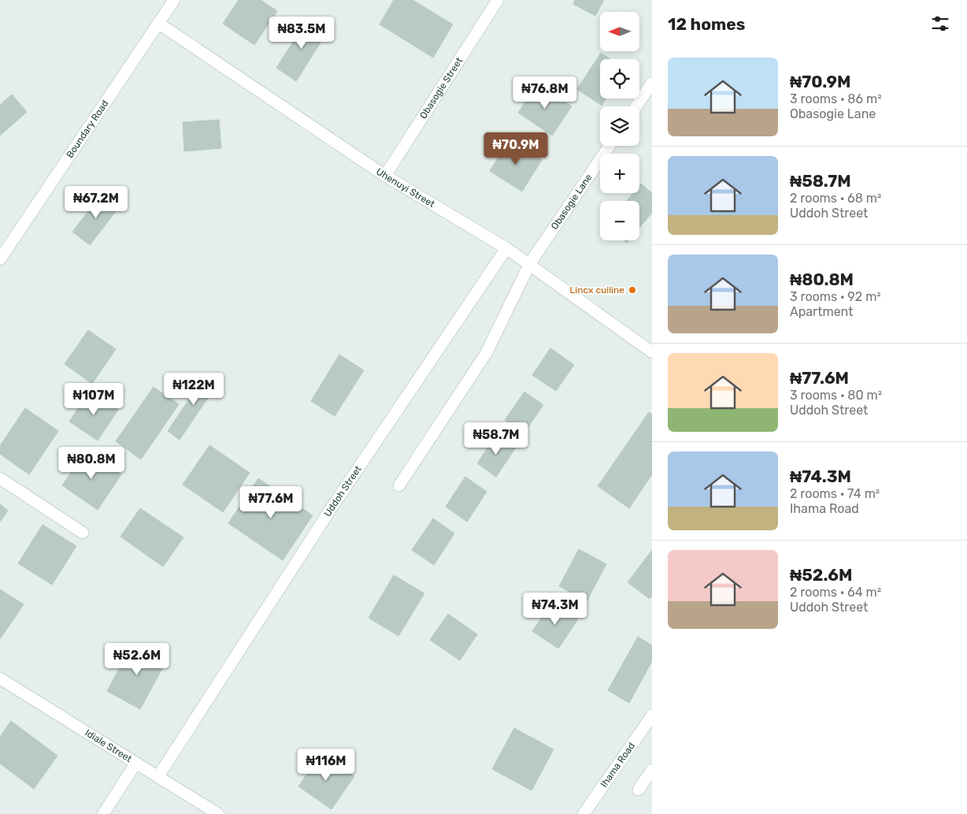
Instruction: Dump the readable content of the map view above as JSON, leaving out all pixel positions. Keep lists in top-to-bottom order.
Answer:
{
  "streets": {
    "street": [
      "Obasogie Street",
      "Boundary Road",
      "Uhenuyi Street",
      "Obasogie Lane",
      "Uddoh Street",
      "Idiale Street",
      "Ihama Road"
    ]
  },
  "crossings": [
    ["Obasogie Street", "Uhenuyi Street"],
    ["Boundary Road", "Uhenuyi Street"],
    ["Uhenuyi Street", "Obasogie Lane"],
    ["Uhenuyi Street", "Uddoh Street"],
    ["Uddoh Street", "Idiale Street"]
  ],
  "places": ["Lincx cuiline"],
  "north": "left",
  "page": {
    "heading": "12 homes",
    "map_buttons": ["+", "−"],
    "price": [
      "₦83.5M",
      "₦76.8M",
      "₦70.9M",
      "₦67.2M",
      "₦122M",
      "₦107M",
      "₦58.7M",
      "₦80.8M",
      "₦77.6M",
      "₦74.3M",
      "₦52.6M",
      "₦116M"
    ],
    "list": [
      {
        "name": "₦70.9M",
        "note": "3 rooms · 86 m² · Obasogie Lane"
      },
      {
        "name": "₦58.7M",
        "note": "2 rooms · 68 m² · Uddoh Street"
      },
      {
        "name": "₦80.8M",
        "note": "3 rooms · 92 m² · Apartment"
      },
      {
        "name": "₦77.6M",
        "note": "3 rooms · 80 m² · Uddoh Street"
      },
      {
        "name": "₦74.3M",
        "note": "2 rooms · 74 m² · Ihama Road"
      },
      {
        "name": "₦52.6M",
        "note": "2 rooms · 64 m² · Uddoh Street"
      }
    ]
  }
}
